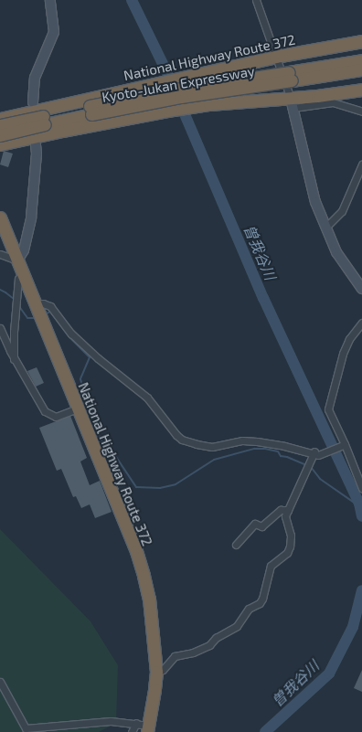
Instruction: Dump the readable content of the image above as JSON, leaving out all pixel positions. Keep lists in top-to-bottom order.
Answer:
{
  "streets": {
    "highway": ["National Highway Route 372", "Kyoto-Jukan Expressway"]
  },
  "water": ["曽我谷川"]
}
